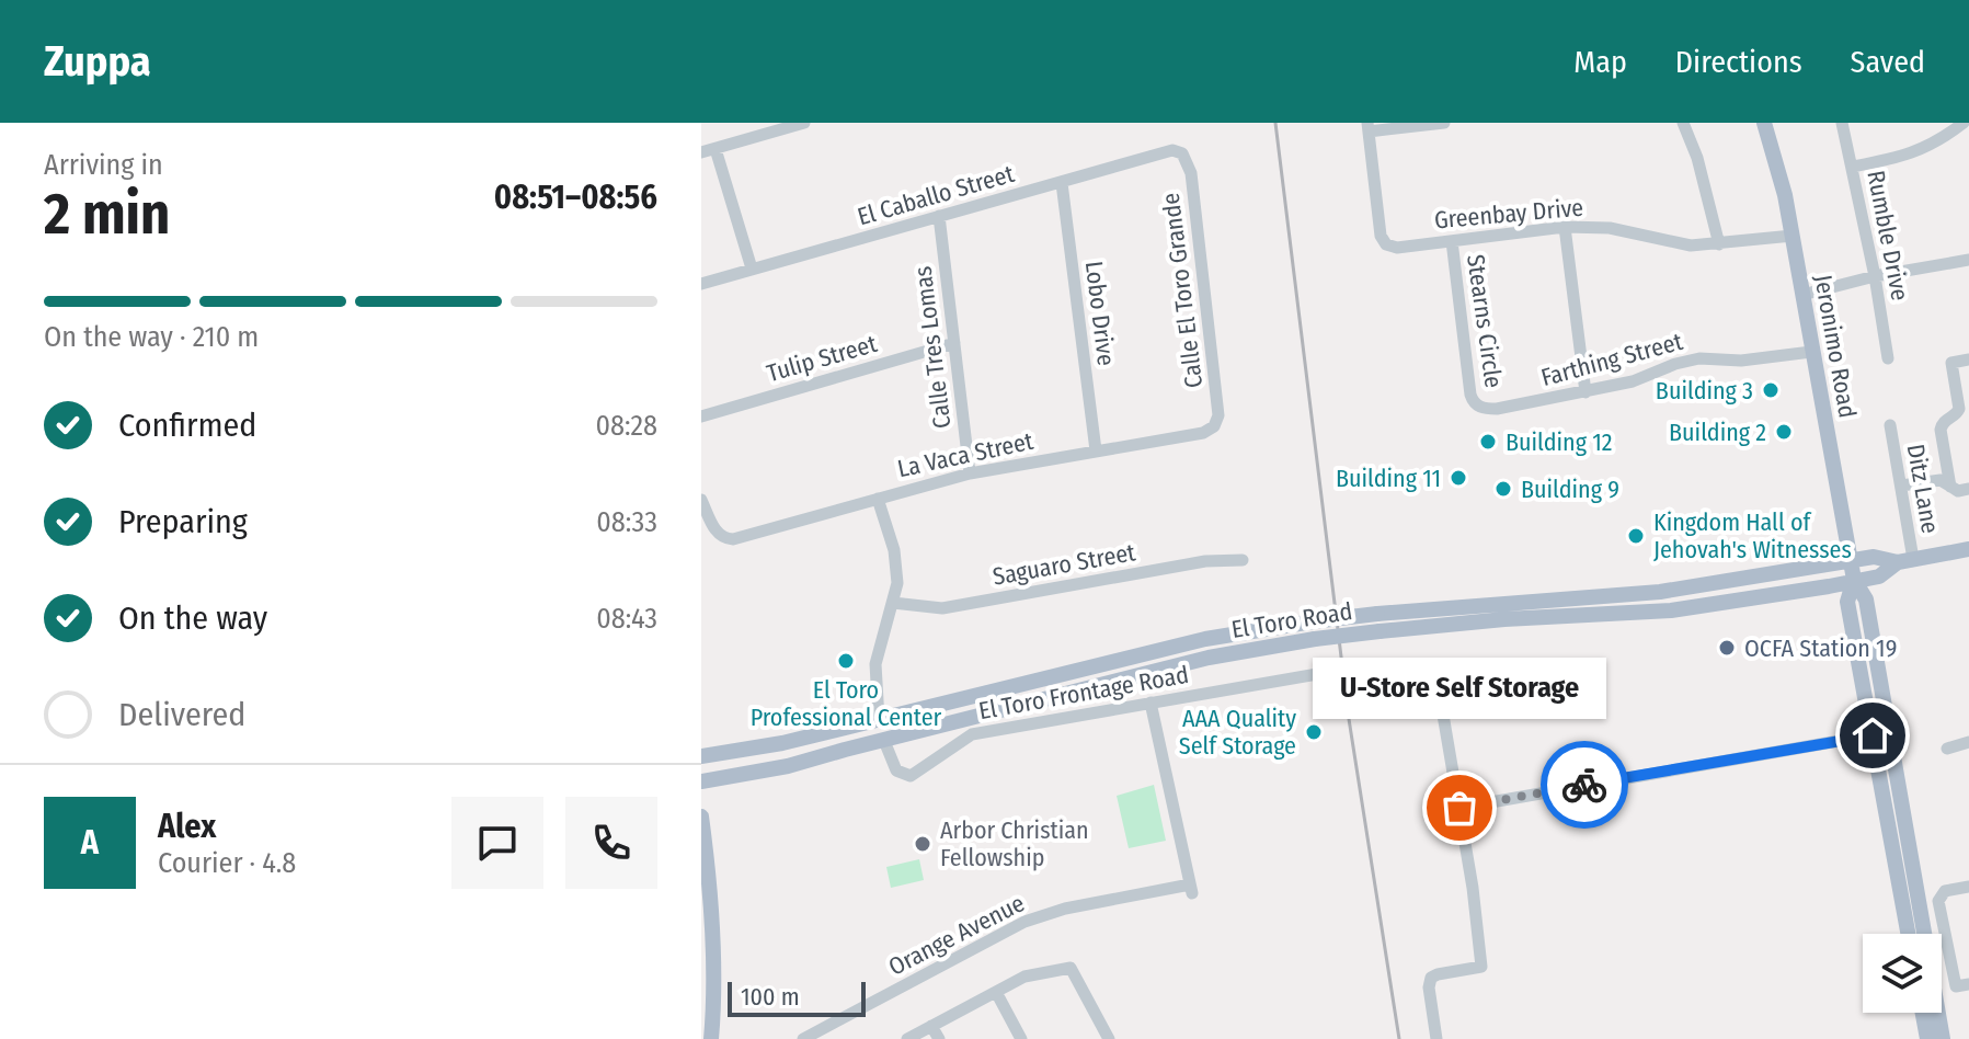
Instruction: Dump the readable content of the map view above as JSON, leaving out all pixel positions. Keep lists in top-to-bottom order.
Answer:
{
  "streets": {
    "main road": ["Jeronimo Road", "El Toro Road"],
    "street": [
      "El Caballo Street",
      "Greenbay Drive",
      "Rumble Drive",
      "Calle El Toro Grande",
      "Lobo Drive",
      "Stearns Circle",
      "Calle Tres Lomas",
      "Tulip Street",
      "Farthing Street",
      "La Vaca Street",
      "Ditz Lane",
      "Saguaro Street",
      "El Toro Frontage Road",
      "Orange Avenue"
    ]
  },
  "crossings": [
    ["El Caballo Street", "Calle El Toro Grande"],
    ["El Caballo Street", "Lobo Drive"],
    ["El Caballo Street", "Calle Tres Lomas"],
    ["Greenbay Drive", "Stearns Circle"],
    ["Greenbay Drive", "Jeronimo Road"],
    ["Calle El Toro Grande", "La Vaca Street"],
    ["Lobo Drive", "La Vaca Street"],
    ["Stearns Circle", "Farthing Street"],
    ["Jeronimo Road", "Farthing Street"],
    ["Jeronimo Road", "El Toro Road"],
    ["Calle Tres Lomas", "Tulip Street"],
    ["Calle Tres Lomas", "La Vaca Street"],
    ["Ditz Lane", "El Toro Road"],
    ["El Toro Road", "El Toro Frontage Road"],
    ["El Toro Frontage Road", "Orange Avenue"]
  ],
  "places": [
    "Building 3",
    "Building 2",
    "Building 12",
    "Building 11",
    "Building 9",
    "Kingdom Hall of Jehovah's Witnesses",
    "OCFA Station 19",
    "El Toro Professional Center",
    "AAA Quality Self Storage",
    "U-Store Self Storage",
    "Arbor Christian Fellowship"
  ],
  "scale_bar": "100 m",
  "page": {
    "header": "Zuppa",
    "nav": ["Map", "Directions", "Saved"],
    "heading": ["2 min", "Arriving in", "08:51–08:56"],
    "panel": ["Alex", "Courier · 4.8"],
    "bar": "On the way · 210 m",
    "list": [
      ["Confirmed", "08:28"],
      ["Preparing", "08:33"],
      ["On the way", "08:43"],
      "Delivered"
    ],
    "bubble": "U-Store Self Storage",
    "round": "A",
    "scale": "100 m"
  }
}
